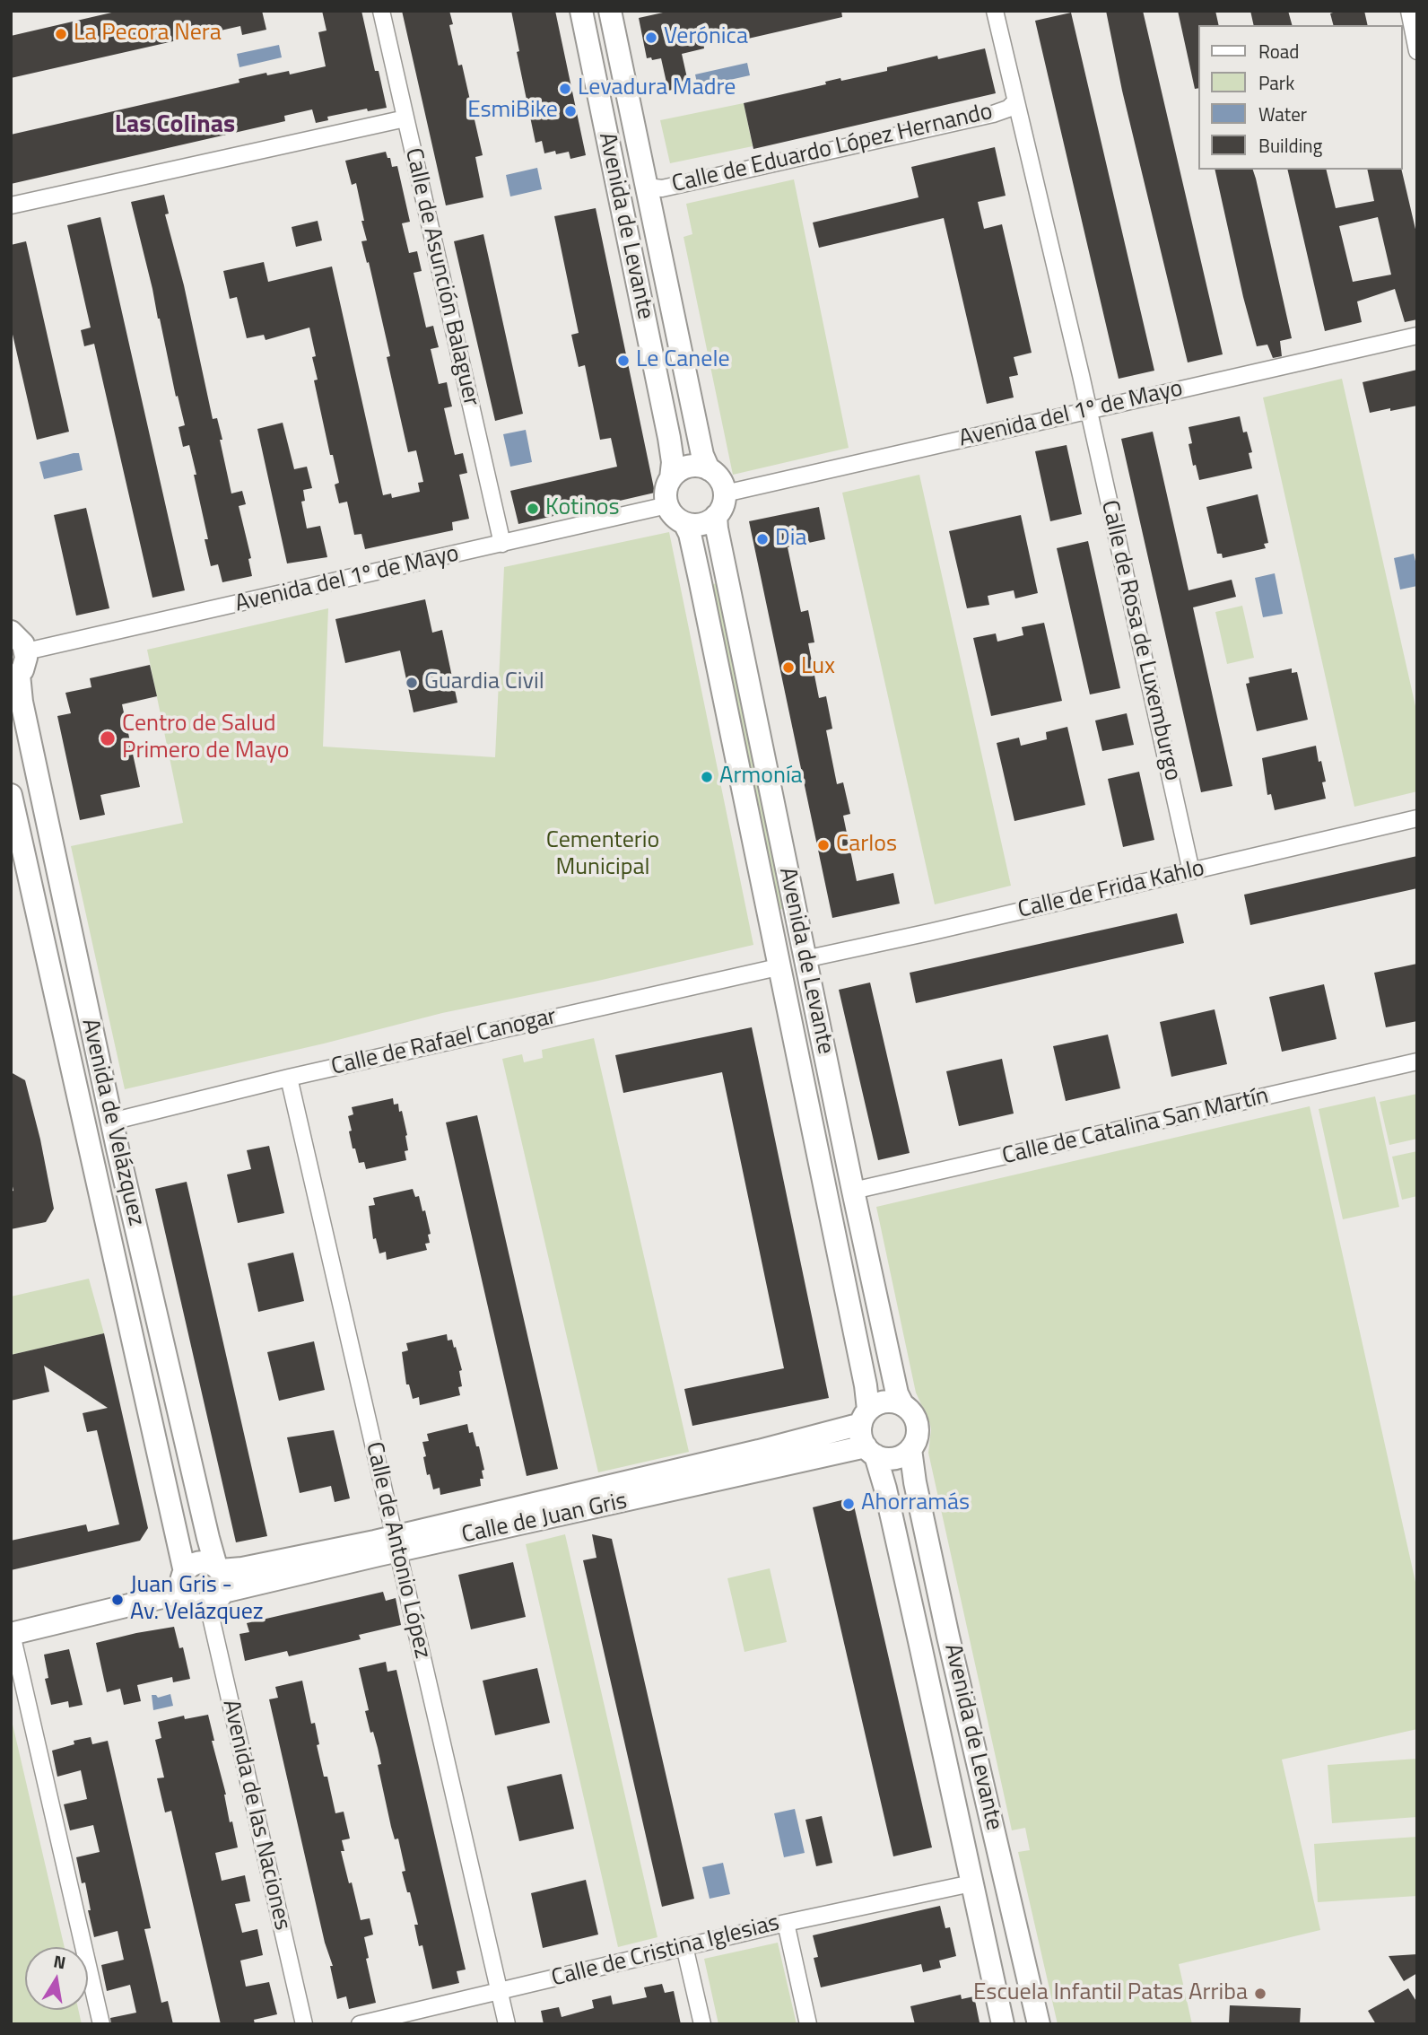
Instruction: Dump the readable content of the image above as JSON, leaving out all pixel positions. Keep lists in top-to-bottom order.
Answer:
{
  "streets": {
    "street": [
      "Calle de Eduardo López Hernando",
      "Avenida de Levante",
      "Calle de Asunción Balaguer",
      "Avenida del 1º de Mayo",
      "Calle de Rosa de Luxemburgo",
      "Calle de Frida Kahlo",
      "Calle de Rafael Canogar",
      "Avenida de Velázquez",
      "Calle de Catalina San Martín",
      "Calle de Juan Gris",
      "Calle de Antonio López",
      "Avenida de las Naciones",
      "Calle de Cristina Iglesias"
    ]
  },
  "crossings": [
    ["Calle de Eduardo López Hernando", "Avenida de Levante"],
    ["Calle de Eduardo López Hernando", "Calle de Rosa de Luxemburgo"],
    ["Avenida de Levante", "Avenida del 1º de Mayo"],
    ["Avenida de Levante", "Calle de Frida Kahlo"],
    ["Avenida de Levante", "Calle de Rafael Canogar"],
    ["Avenida de Levante", "Calle de Catalina San Martín"],
    ["Avenida de Levante", "Calle de Juan Gris"],
    ["Avenida de Levante", "Calle de Cristina Iglesias"],
    ["Calle de Asunción Balaguer", "Avenida del 1º de Mayo"],
    ["Avenida del 1º de Mayo", "Calle de Rosa de Luxemburgo"],
    ["Calle de Rosa de Luxemburgo", "Calle de Frida Kahlo"],
    ["Calle de Rafael Canogar", "Avenida de Velázquez"],
    ["Calle de Rafael Canogar", "Calle de Antonio López"],
    ["Avenida de Velázquez", "Calle de Juan Gris"],
    ["Avenida de Velázquez", "Avenida de las Naciones"],
    ["Calle de Juan Gris", "Calle de Antonio López"],
    ["Calle de Juan Gris", "Avenida de las Naciones"],
    ["Calle de Antonio López", "Calle de Cristina Iglesias"]
  ],
  "districts": ["Las Colinas"],
  "parks": ["Cementerio Municipal"],
  "places": [
    "La Pecora Nera",
    "Verónica",
    "Levadura Madre",
    "EsmiBike",
    "Le Canele",
    "Kotinos",
    "Dia",
    "Lux",
    "Guardia Civil",
    "Centro de Salud Primero de Mayo",
    "Armonía",
    "Carlos",
    "Ahorramás",
    "Juan Gris - Av. Velázquez",
    "Escuela Infantil Patas Arriba"
  ],
  "legend": [
    "Road",
    "Park",
    "Water",
    "Building"
  ],
  "north": "top"
}
